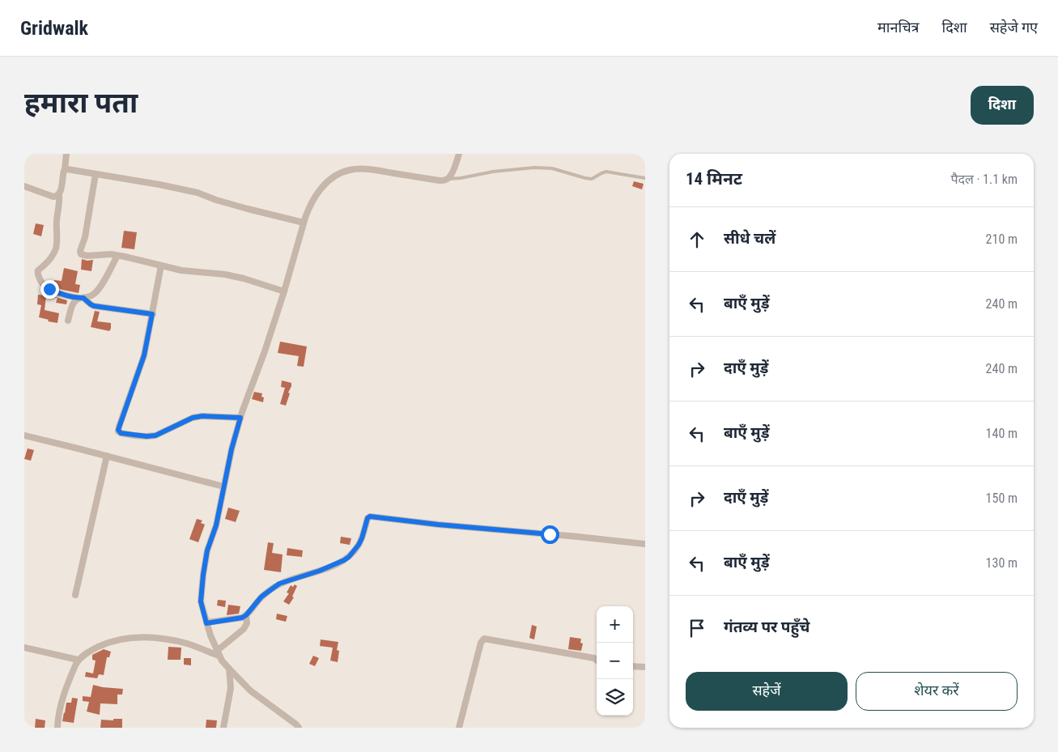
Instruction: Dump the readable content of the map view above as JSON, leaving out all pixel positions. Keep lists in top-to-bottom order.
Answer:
{
  "page": {
    "header": "Gridwalk",
    "nav": ["मानचित्र", "दिशा", "सहेजे गए"],
    "buttons": [
      "दिशा",
      ["सहेजें", "शेयर करें"]
    ],
    "title": "हमारा पता",
    "heading": ["14 मिनट", "पैदल · 1.1 km"],
    "list": [
      ["सीधे चलें", "210 m"],
      ["बाएँ मुड़ें", "240 m"],
      ["दाएँ मुड़ें", "240 m"],
      ["बाएँ मुड़ें", "140 m"],
      ["दाएँ मुड़ें", "150 m"],
      ["बाएँ मुड़ें", "130 m"],
      "गंतव्य पर पहुँचे"
    ],
    "map_buttons": ["+", "−"]
  }
}
